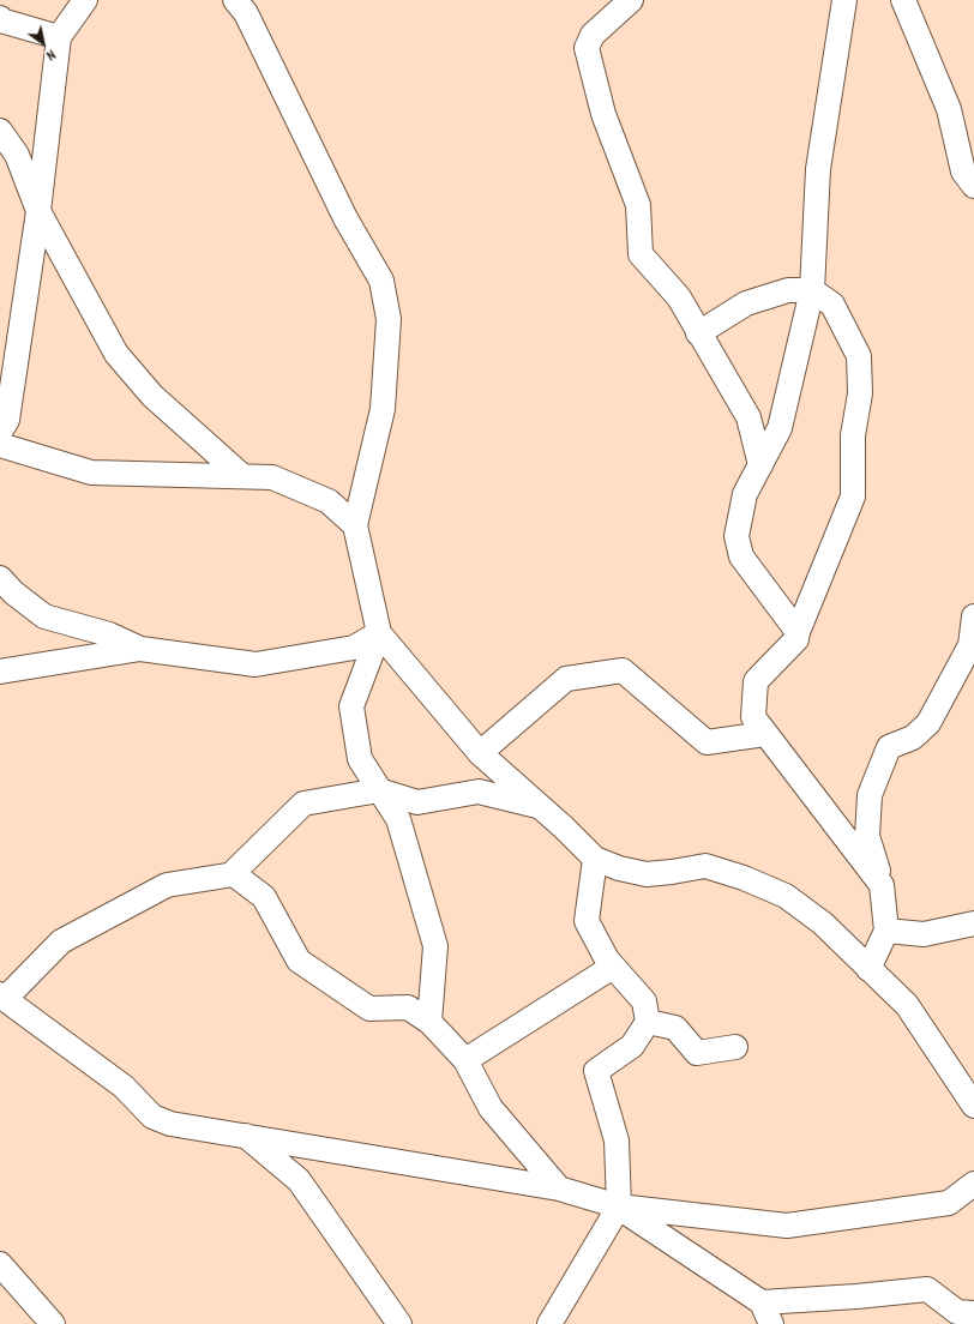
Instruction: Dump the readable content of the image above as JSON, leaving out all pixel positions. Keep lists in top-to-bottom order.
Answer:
{
  "north": "bottom right"
}
